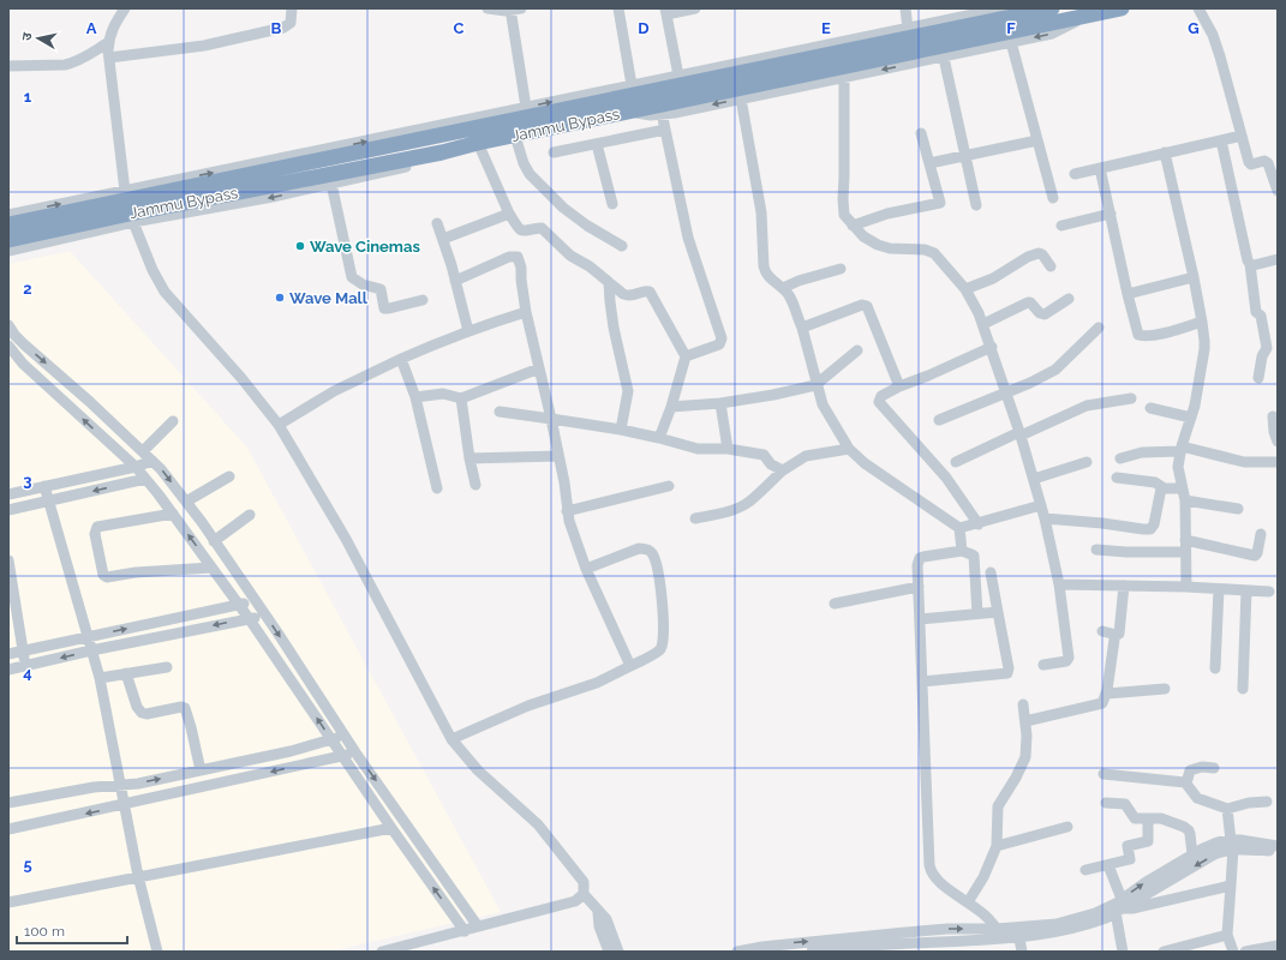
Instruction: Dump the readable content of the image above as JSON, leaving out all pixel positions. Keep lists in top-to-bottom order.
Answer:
{
  "streets": {
    "highway": ["Jammu Bypass"]
  },
  "places": ["Wave Cinemas", "Wave Mall"],
  "scale_bar": "100 m",
  "north": "left",
  "grid": {
    "columns": [
      "A",
      "B",
      "C",
      "D",
      "E",
      "F",
      "G"
    ],
    "rows": [
      "1",
      "2",
      "3",
      "4",
      "5"
    ]
  }
}
